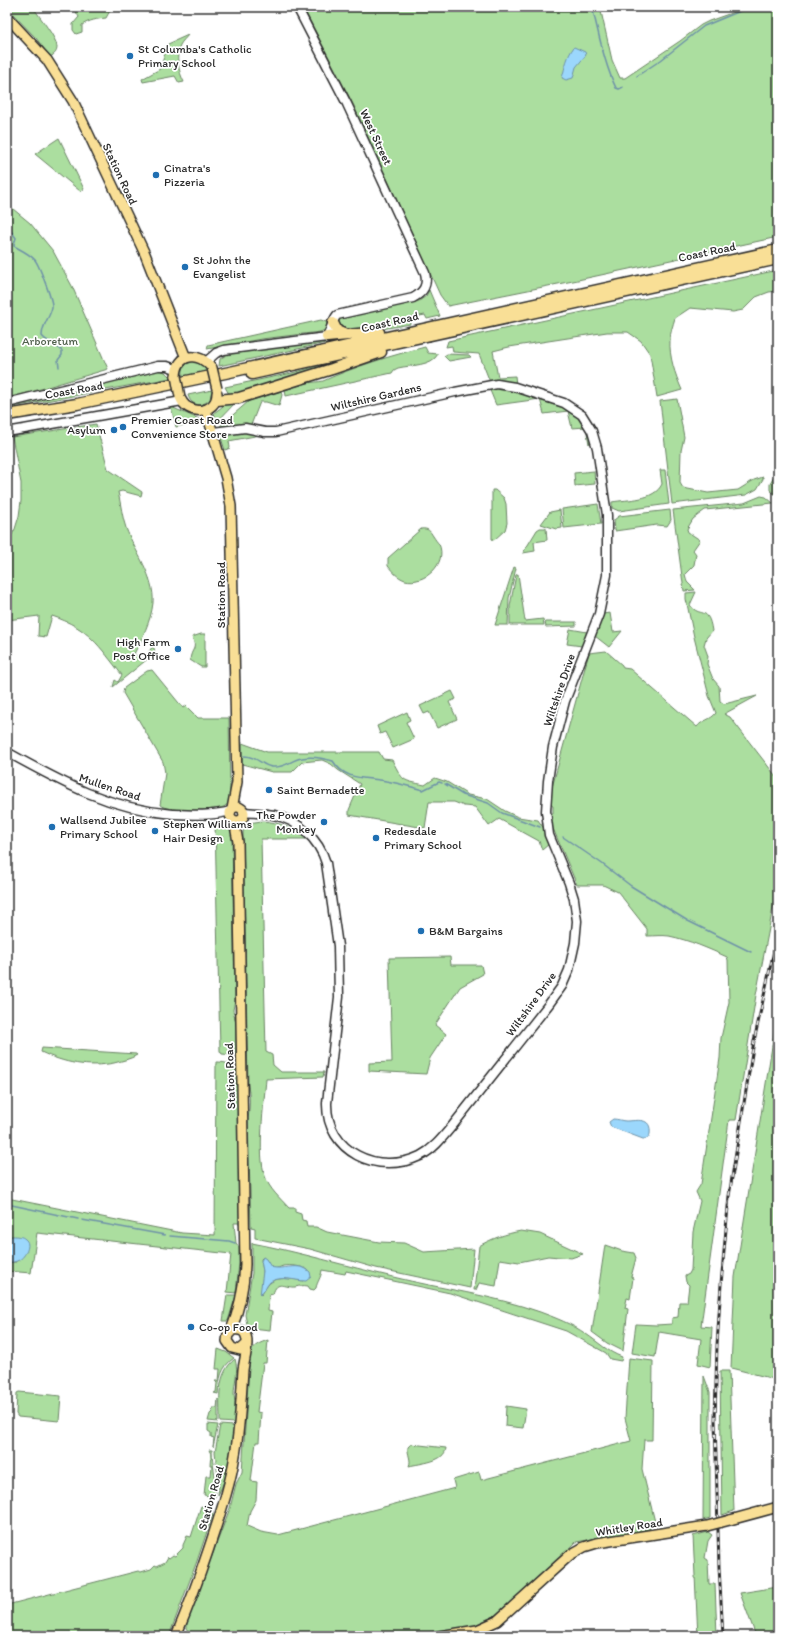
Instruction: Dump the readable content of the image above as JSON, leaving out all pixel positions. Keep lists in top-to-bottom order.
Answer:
{
  "streets": {
    "highway": ["Coast Road"],
    "main road": ["Station Road", "Whitley Road"],
    "street": [
      "West Street",
      "Wiltshire Gardens",
      "Wiltshire Drive",
      "Mullen Road"
    ]
  },
  "crossings": [
    ["Station Road", "Coast Road"],
    ["Station Road", "Wiltshire Gardens"],
    ["Station Road", "Wiltshire Drive"],
    ["Station Road", "Mullen Road"],
    ["Wiltshire Gardens", "Wiltshire Drive"],
    ["Wiltshire Drive", "Mullen Road"]
  ],
  "parks": ["Arboretum"],
  "places": [
    "St Columba's Catholic Primary School",
    "Cinatra's Pizzeria",
    "St John the Evangelist",
    "Premier Coast Road Convenience Store",
    "Asylum",
    "High Farm Post Office",
    "Saint Bernadette",
    "The Powder Monkey",
    "Wallsend Jubilee Primary School",
    "Stephen Williams Hair Design",
    "Redesdale Primary School",
    "B&M Bargains",
    "Co-op Food"
  ]
}
